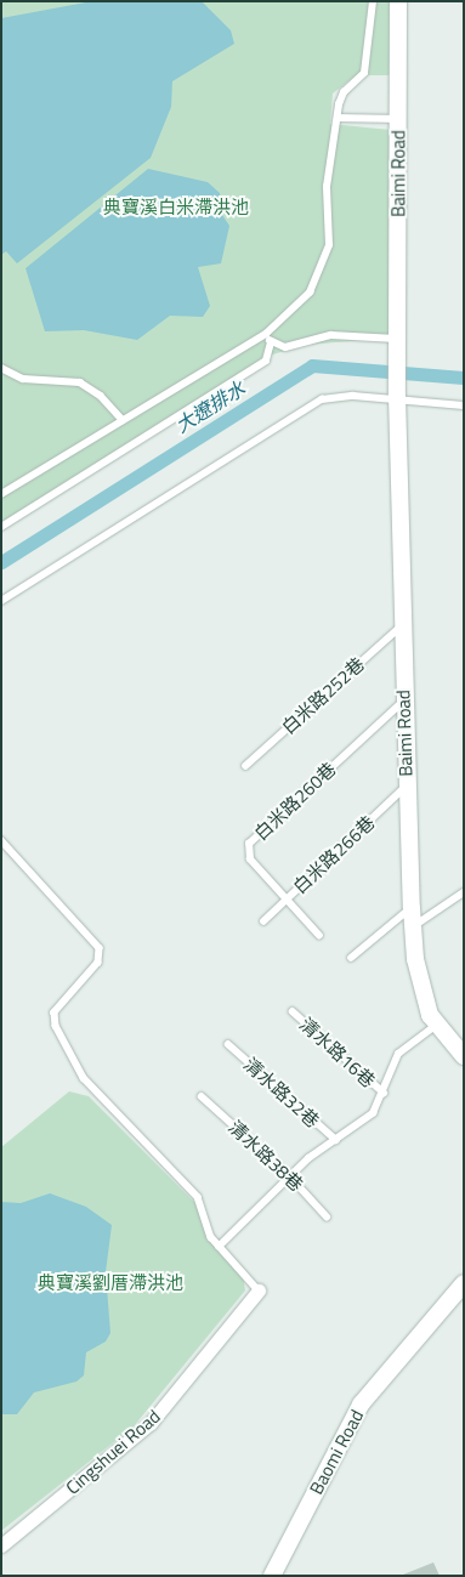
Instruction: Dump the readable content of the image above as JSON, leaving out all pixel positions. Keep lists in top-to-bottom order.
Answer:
{
  "streets": {
    "street": ["Baimi Road", "Cingshuei Road", "Baomi Road"],
    "lane": [
      "白米路252巷",
      "白米路260巷",
      "白米路266巷",
      "清水路16巷",
      "清水路32巷",
      "清水路38巷"
    ]
  },
  "crossings": [
    ["Baimi Road", "白米路252巷"],
    ["Baimi Road", "白米路260巷"],
    ["Baimi Road", "白米路266巷"],
    ["白米路260巷", "白米路266巷"]
  ],
  "water": ["大遼排水"],
  "parks": ["典寶溪白米滯洪池", "典寶溪劉厝滯洪池"]
}
